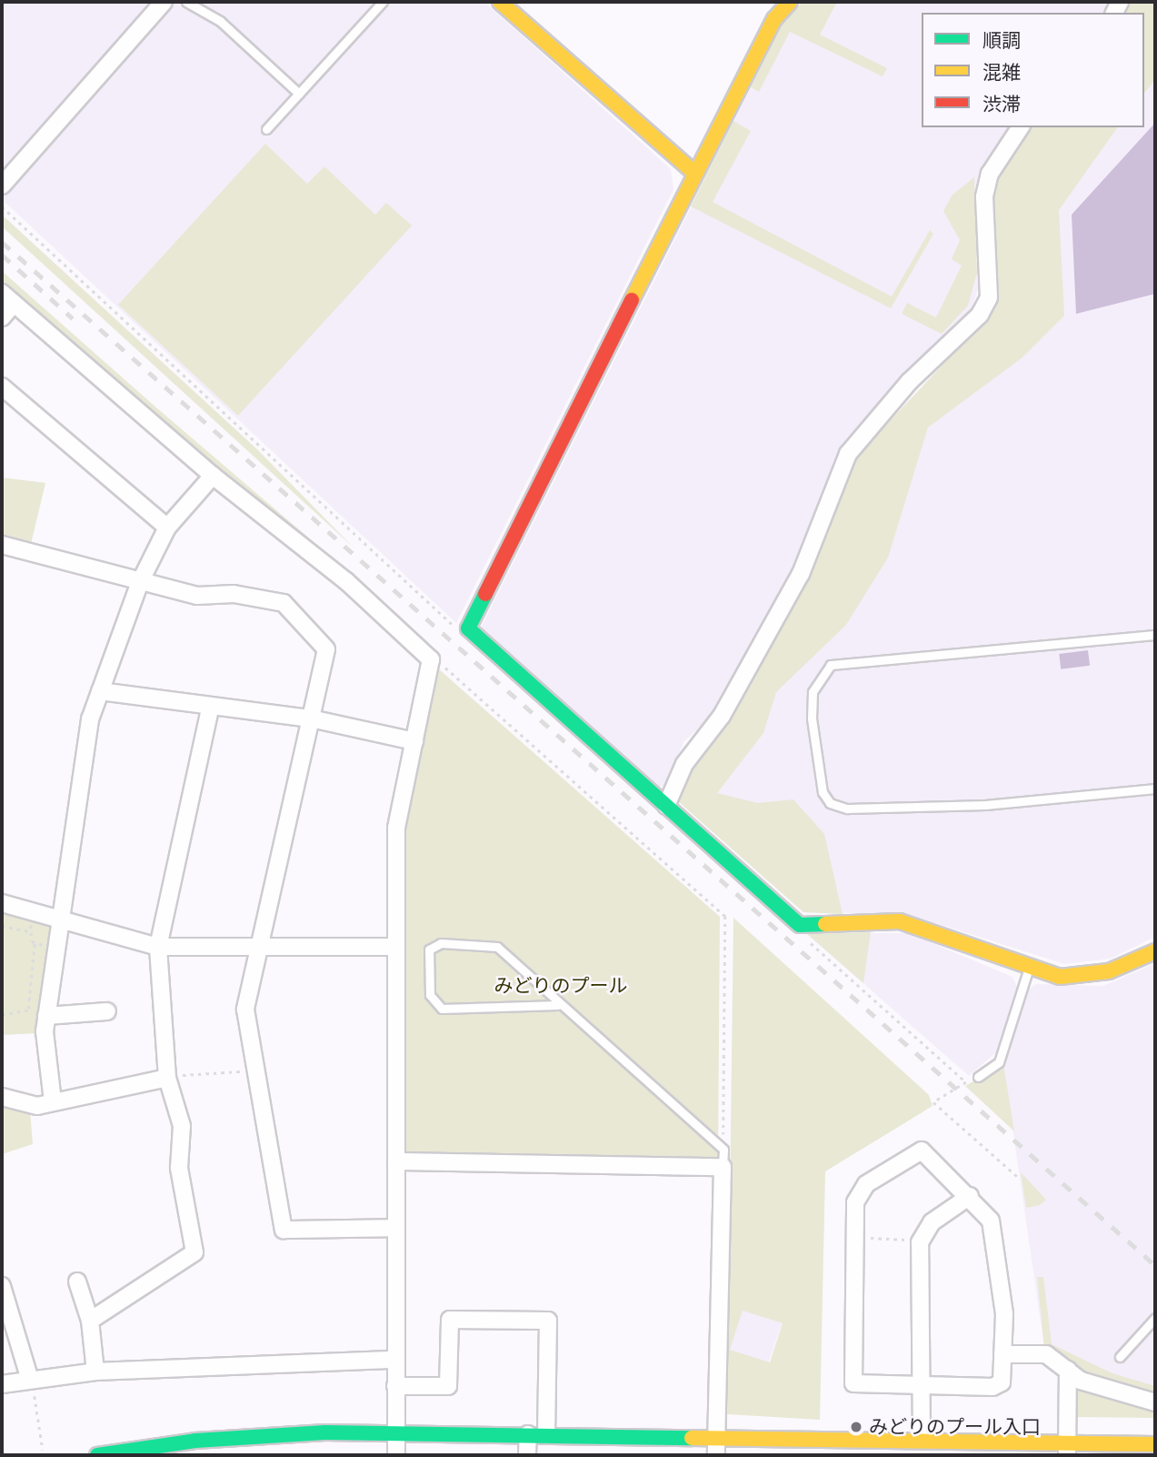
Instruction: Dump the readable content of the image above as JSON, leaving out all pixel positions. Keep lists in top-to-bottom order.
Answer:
{
  "parks": ["みどりのプール"],
  "places": ["みどりのプール入口"],
  "legend": ["順調", "混雑", "渋滞"]
}
